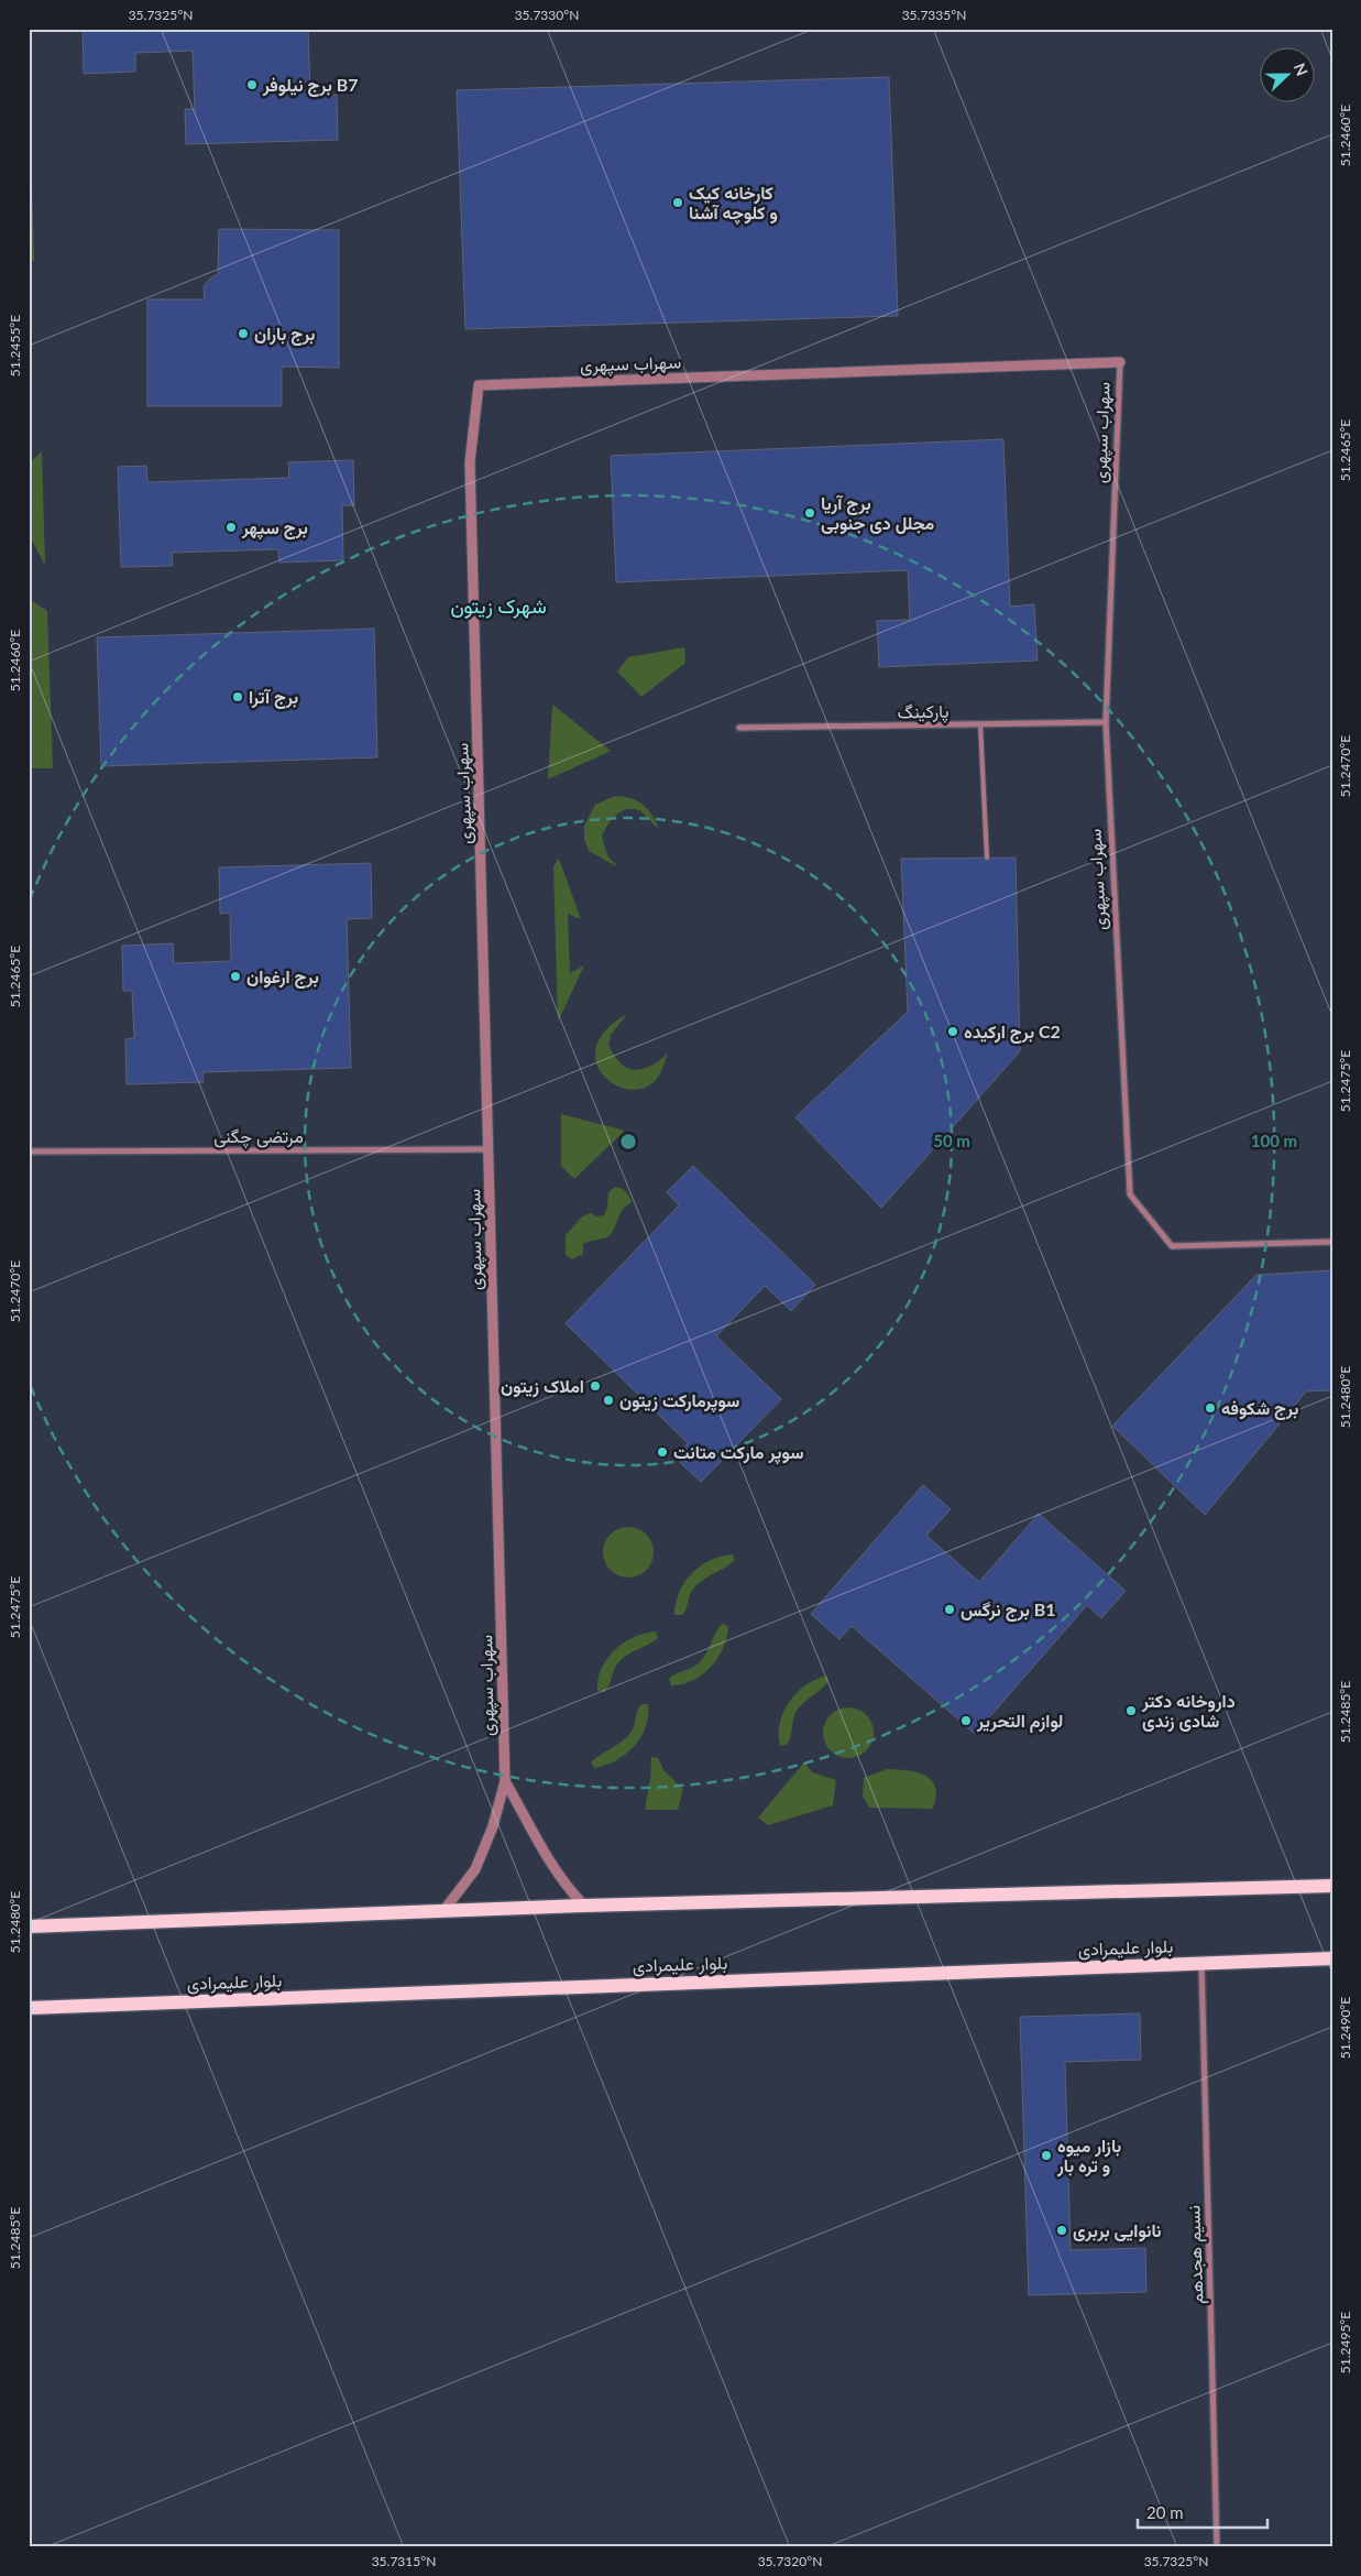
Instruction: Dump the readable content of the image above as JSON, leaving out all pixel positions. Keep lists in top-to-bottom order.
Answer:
{
  "streets": {
    "main road": ["بلوار علیمرادی"],
    "street": [
      "سهراب سپهری",
      "پارکینگ",
      "مرتضی چگنی",
      "نسیم هجدهم"
    ]
  },
  "crossings": [
    ["سهراب سپهری", "پارکینگ"],
    ["سهراب سپهری", "مرتضی چگنی"],
    ["بلوار علیمرادی", "نسیم هجدهم"]
  ],
  "districts": ["شهرک زیتون"],
  "places": [
    "برج نیلوفر B7",
    "کارخانه کیک و کلوچه آشنا",
    "برج باران",
    "برج آریا مجلل دی جنوبی",
    "برج سپهر",
    "برج آترا",
    "برج ارغوان",
    "برج ارکیده C2",
    "املاک زیتون",
    "سوپرمارکت زیتون",
    "برج شکوفه",
    "سوپر مارکت متانت",
    "برج نرگس B1",
    "داروخانه دکتر شادی زندی",
    "لوازم التحریر",
    "بازار میوه و تره بار",
    "نانوایی بربری"
  ],
  "scale_bar": "20 m",
  "north": "right",
  "coordinates": [
    "35.7325°N",
    "35.7330°N",
    "35.7335°N",
    "51.2460°E",
    "51.2455°E",
    "51.2465°E",
    "51.2470°E",
    "51.2475°E",
    "51.2480°E",
    "51.2485°E",
    "51.2490°E",
    "51.2495°E",
    "35.7315°N",
    "35.7320°N"
  ],
  "rings": ["50 m", "100 m"]
}
